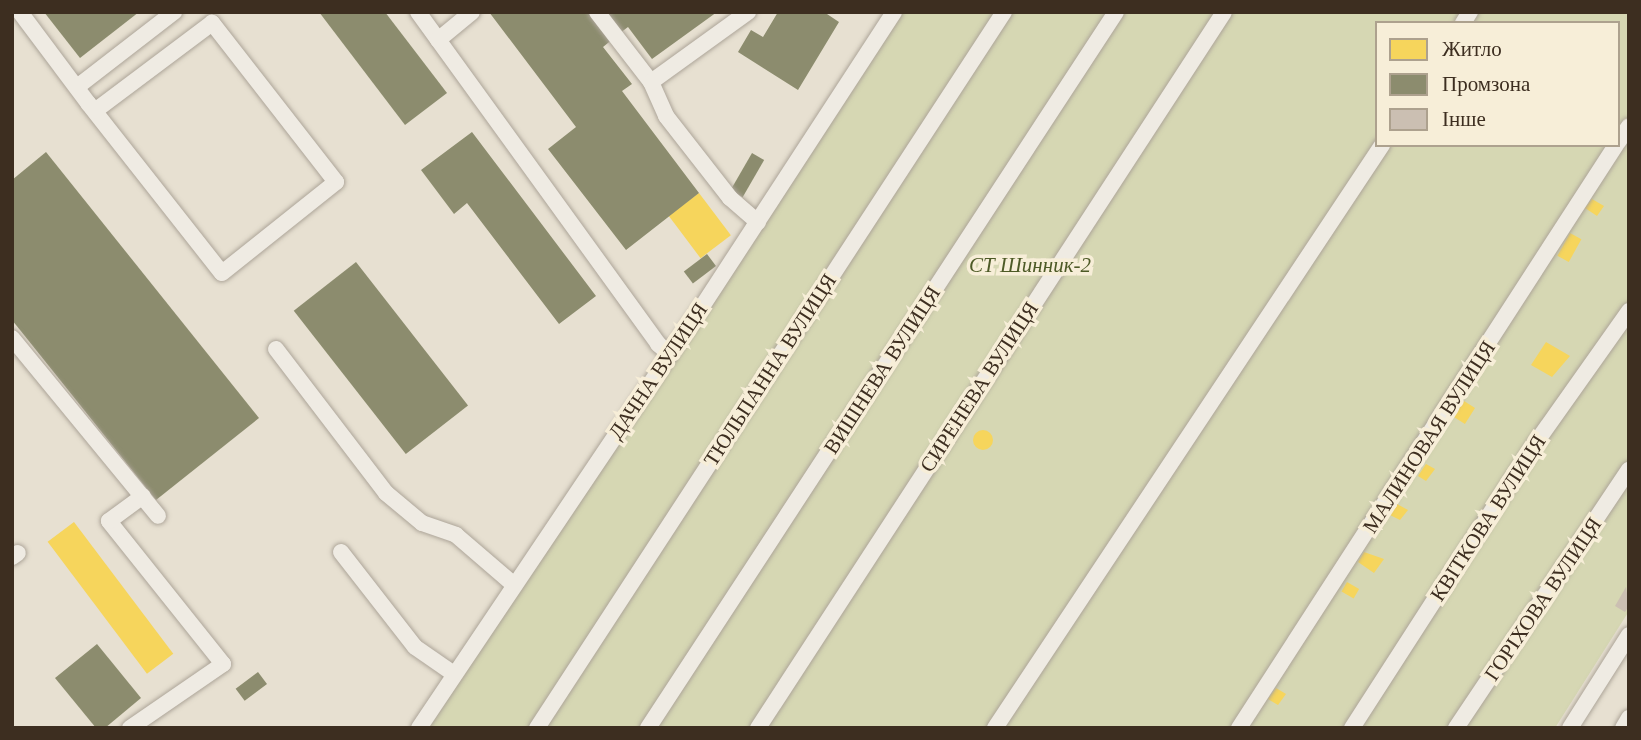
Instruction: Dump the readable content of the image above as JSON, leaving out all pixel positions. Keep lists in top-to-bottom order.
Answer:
{
  "streets": {
    "street": [
      "ТЮЛЬПАННА ВУЛИЦЯ",
      "ВИШНЕВА ВУЛИЦЯ",
      "ДАЧНА ВУЛИЦЯ",
      "СИРЕНЕВА ВУЛИЦЯ",
      "МАЛИНОВАЯ ВУЛИЦЯ",
      "КВІТКОВА ВУЛИЦЯ",
      "ГОРІХОВА ВУЛИЦЯ"
    ]
  },
  "parks": ["СТ Шинник-2"],
  "legend": ["Житло", "Промзона", "Інше"]
}
